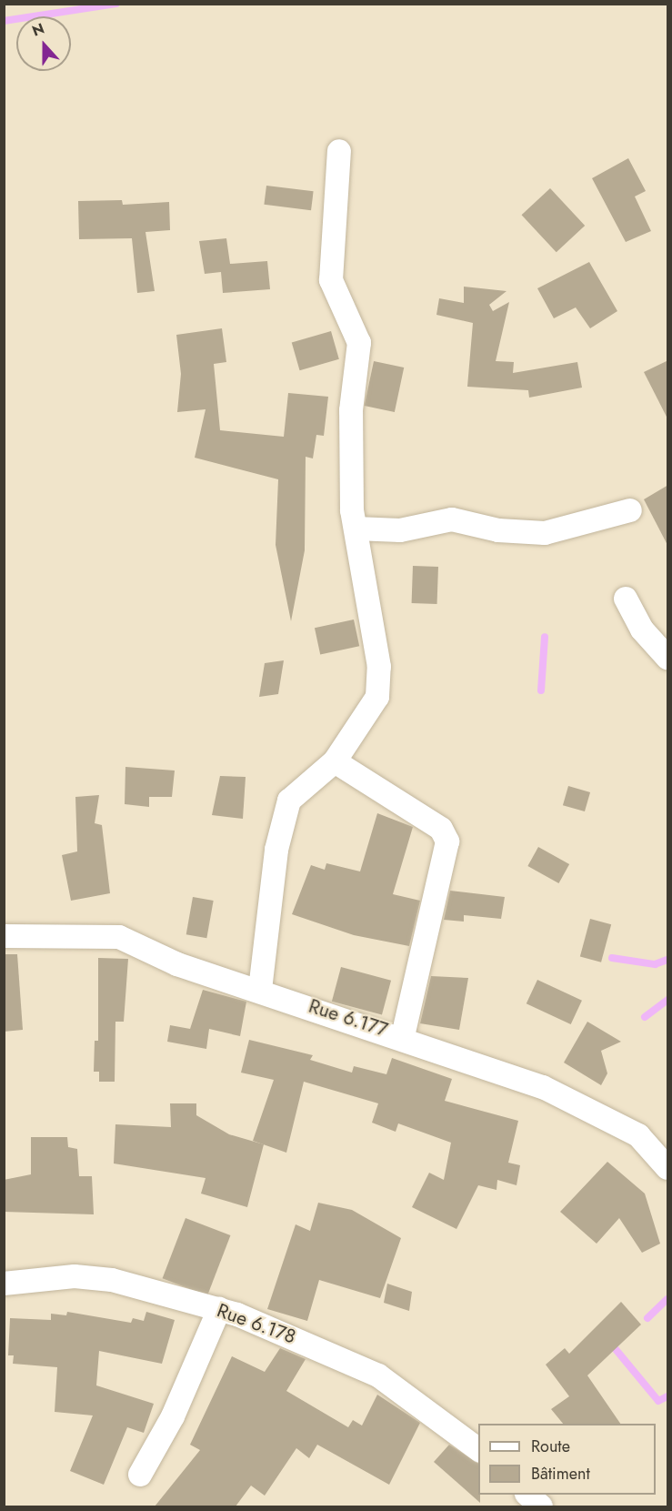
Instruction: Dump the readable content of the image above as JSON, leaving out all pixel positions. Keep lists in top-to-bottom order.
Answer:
{
  "streets": {
    "street": ["Rue 6.177", "Rue 6.178"]
  },
  "legend": ["Route", "Bâtiment"],
  "north": "top"
}
